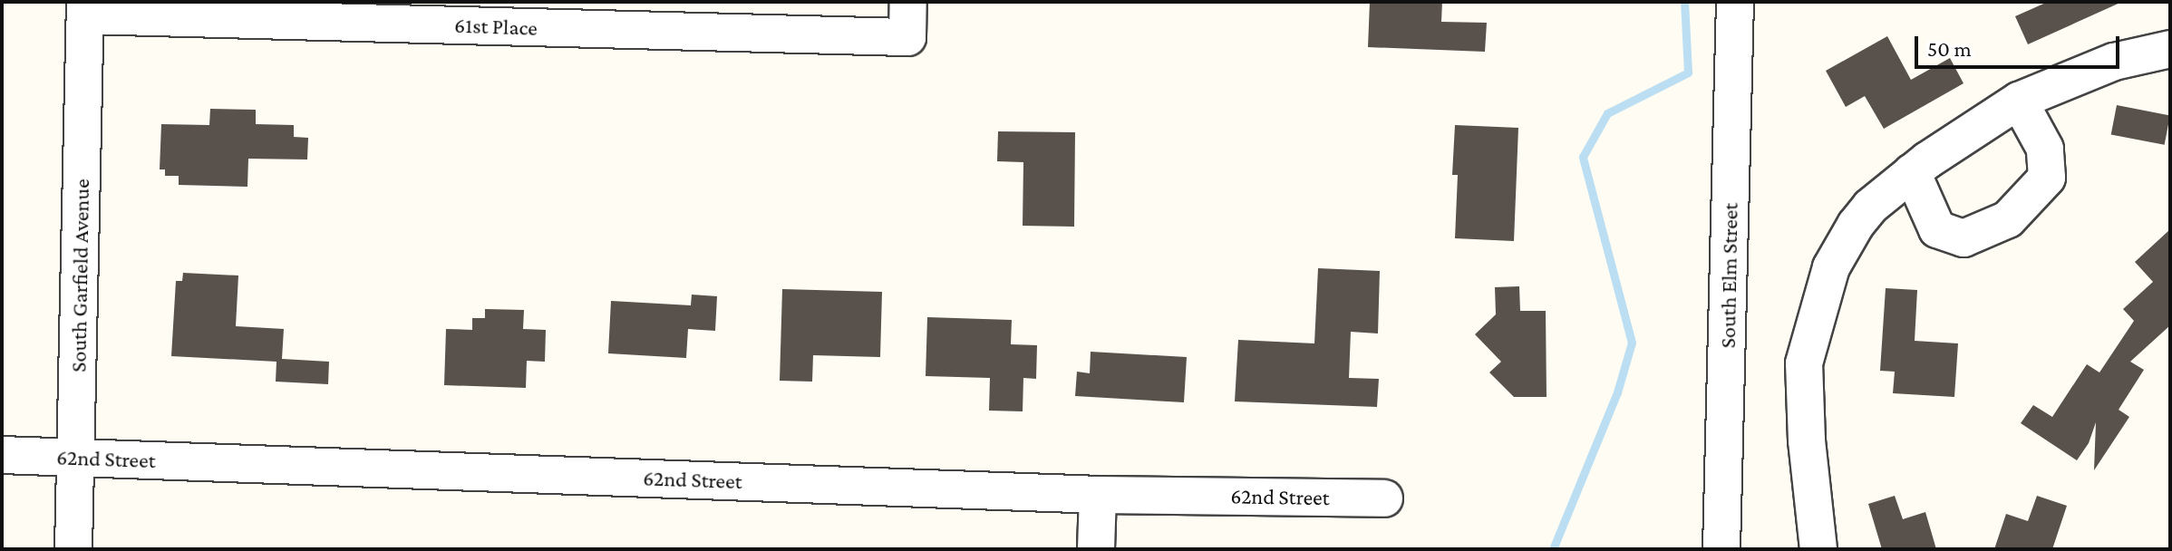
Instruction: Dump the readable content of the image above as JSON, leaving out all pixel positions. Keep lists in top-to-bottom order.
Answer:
{
  "streets": {
    "street": [
      "61st Place",
      "South Garfield Avenue",
      "South Elm Street",
      "62nd Street"
    ]
  },
  "crossings": [
    ["61st Place", "South Garfield Avenue"],
    ["South Garfield Avenue", "62nd Street"]
  ],
  "scale_bar": "50 m"
}
